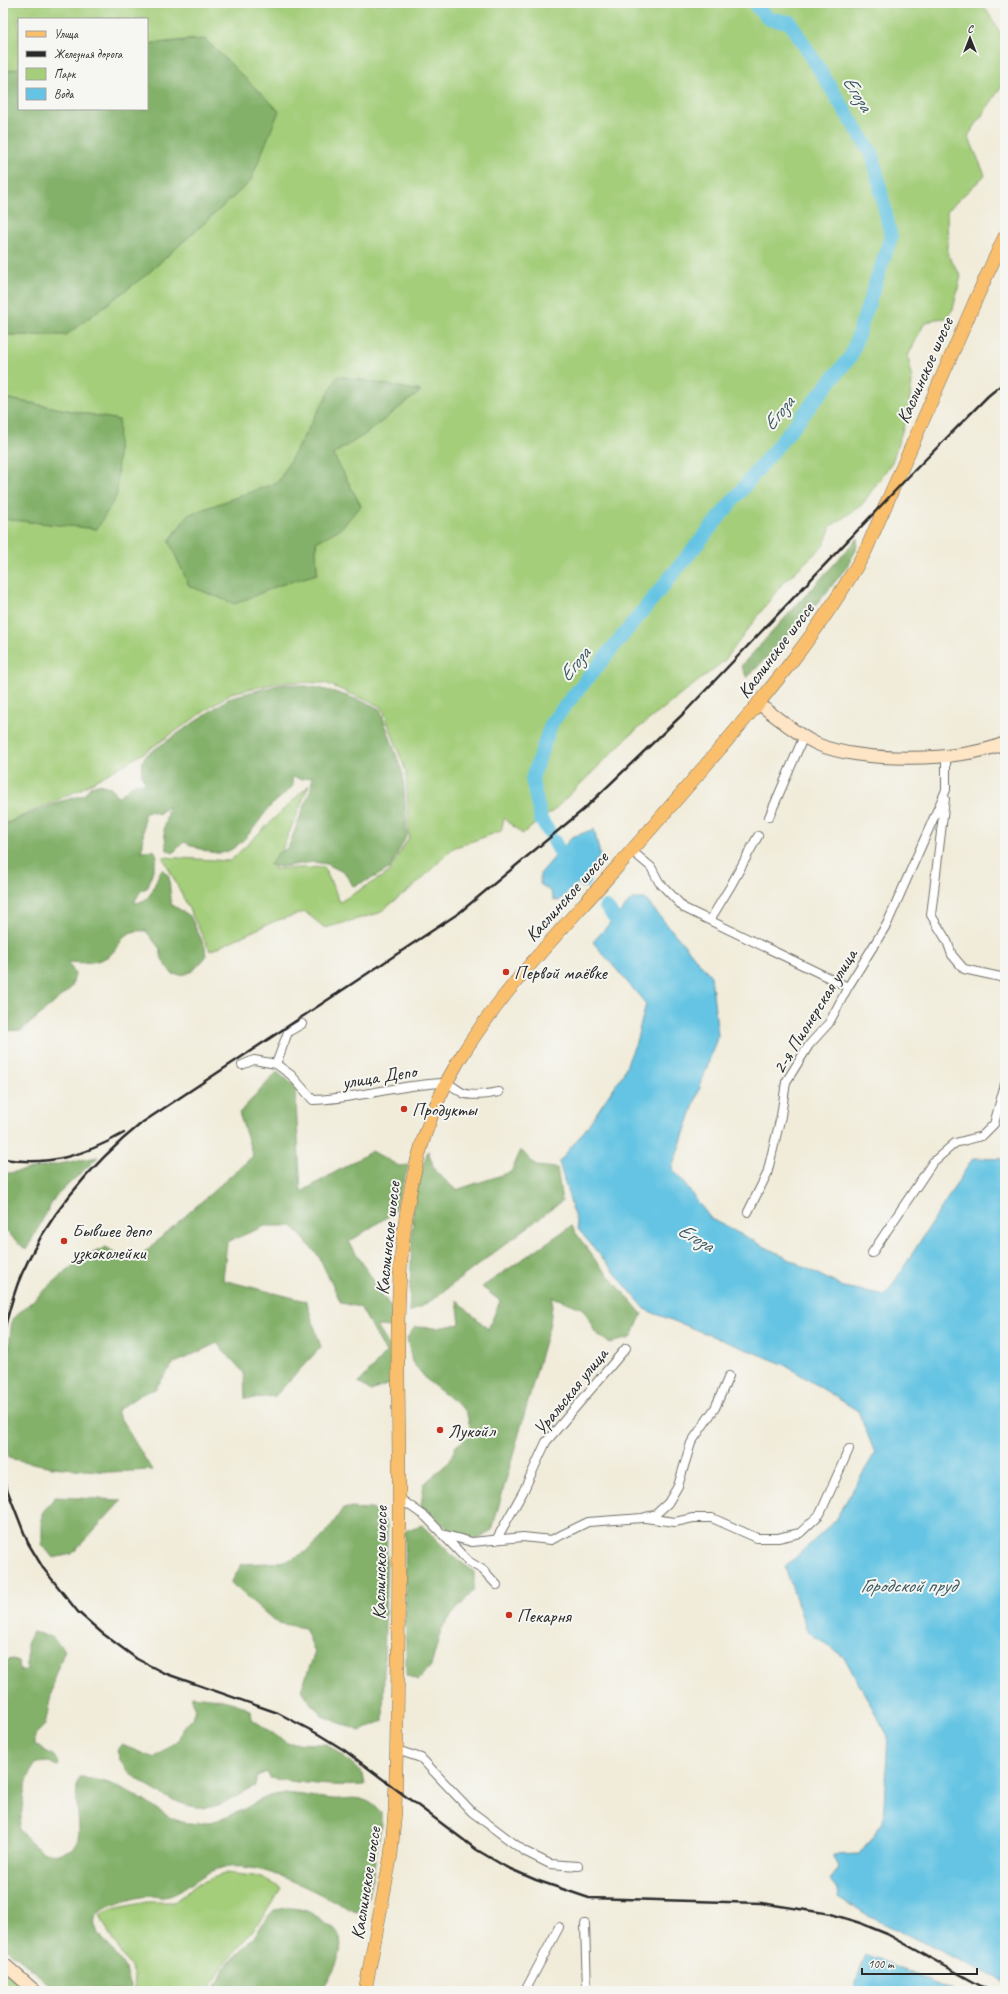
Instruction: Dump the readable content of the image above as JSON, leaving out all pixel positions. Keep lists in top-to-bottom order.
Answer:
{
  "streets": {
    "main road": ["Каслинское шоссе"],
    "street": ["2-я Пионерская улица", "улица Депо", "Уральская улица"]
  },
  "crossings": [
    ["Каслинское шоссе", "улица Депо"]
  ],
  "water": ["Егоза", "Городской пруд"],
  "places": [
    "Первой маёвке",
    "Продукты",
    "Бывшее депо узкоколейки",
    "Лукойл",
    "Пекарня"
  ],
  "legend": [
    "Улица",
    "Железная дорога",
    "Парк",
    "Вода"
  ],
  "scale_bar": "100 m",
  "north": "top"
}
